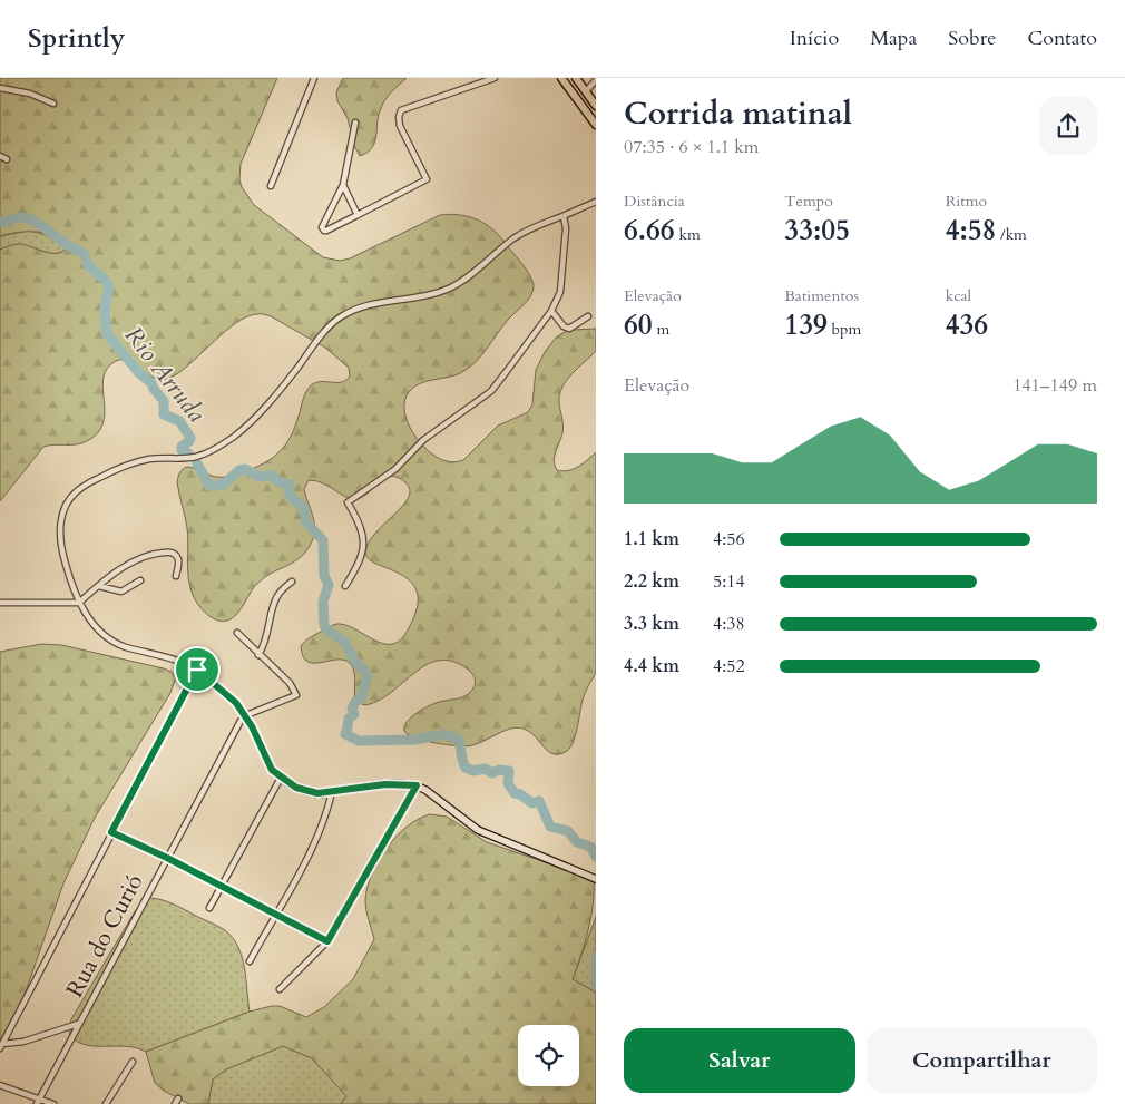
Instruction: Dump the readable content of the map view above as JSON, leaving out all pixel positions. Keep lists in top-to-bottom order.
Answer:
{
  "streets": {
    "street": ["Rua do Curió"]
  },
  "water": ["Rio Arruda"],
  "page": {
    "header": "Sprintly",
    "nav": [
      "Início",
      "Mapa",
      "Sobre",
      "Contato"
    ],
    "heading": ["Corrida matinal", "07:35 · 6 × 1.1 km"],
    "stats": [
      ["Distância", "6.66 km"],
      ["Tempo", "33:05"],
      ["Ritmo", "4:58 /km"],
      ["Elevação", "60 m"],
      ["Batimentos", "139 bpm"],
      ["kcal", "436"]
    ],
    "chart": ["Elevação", "141–149 m"],
    "list": [
      {
        "name": "1.1 km",
        "note": "4:56"
      },
      {
        "name": "2.2 km",
        "note": "5:14"
      },
      {
        "name": "3.3 km",
        "note": "4:38"
      },
      {
        "name": "4.4 km",
        "note": "4:52"
      }
    ],
    "buttons": ["Salvar", "Compartilhar"]
  }
}
